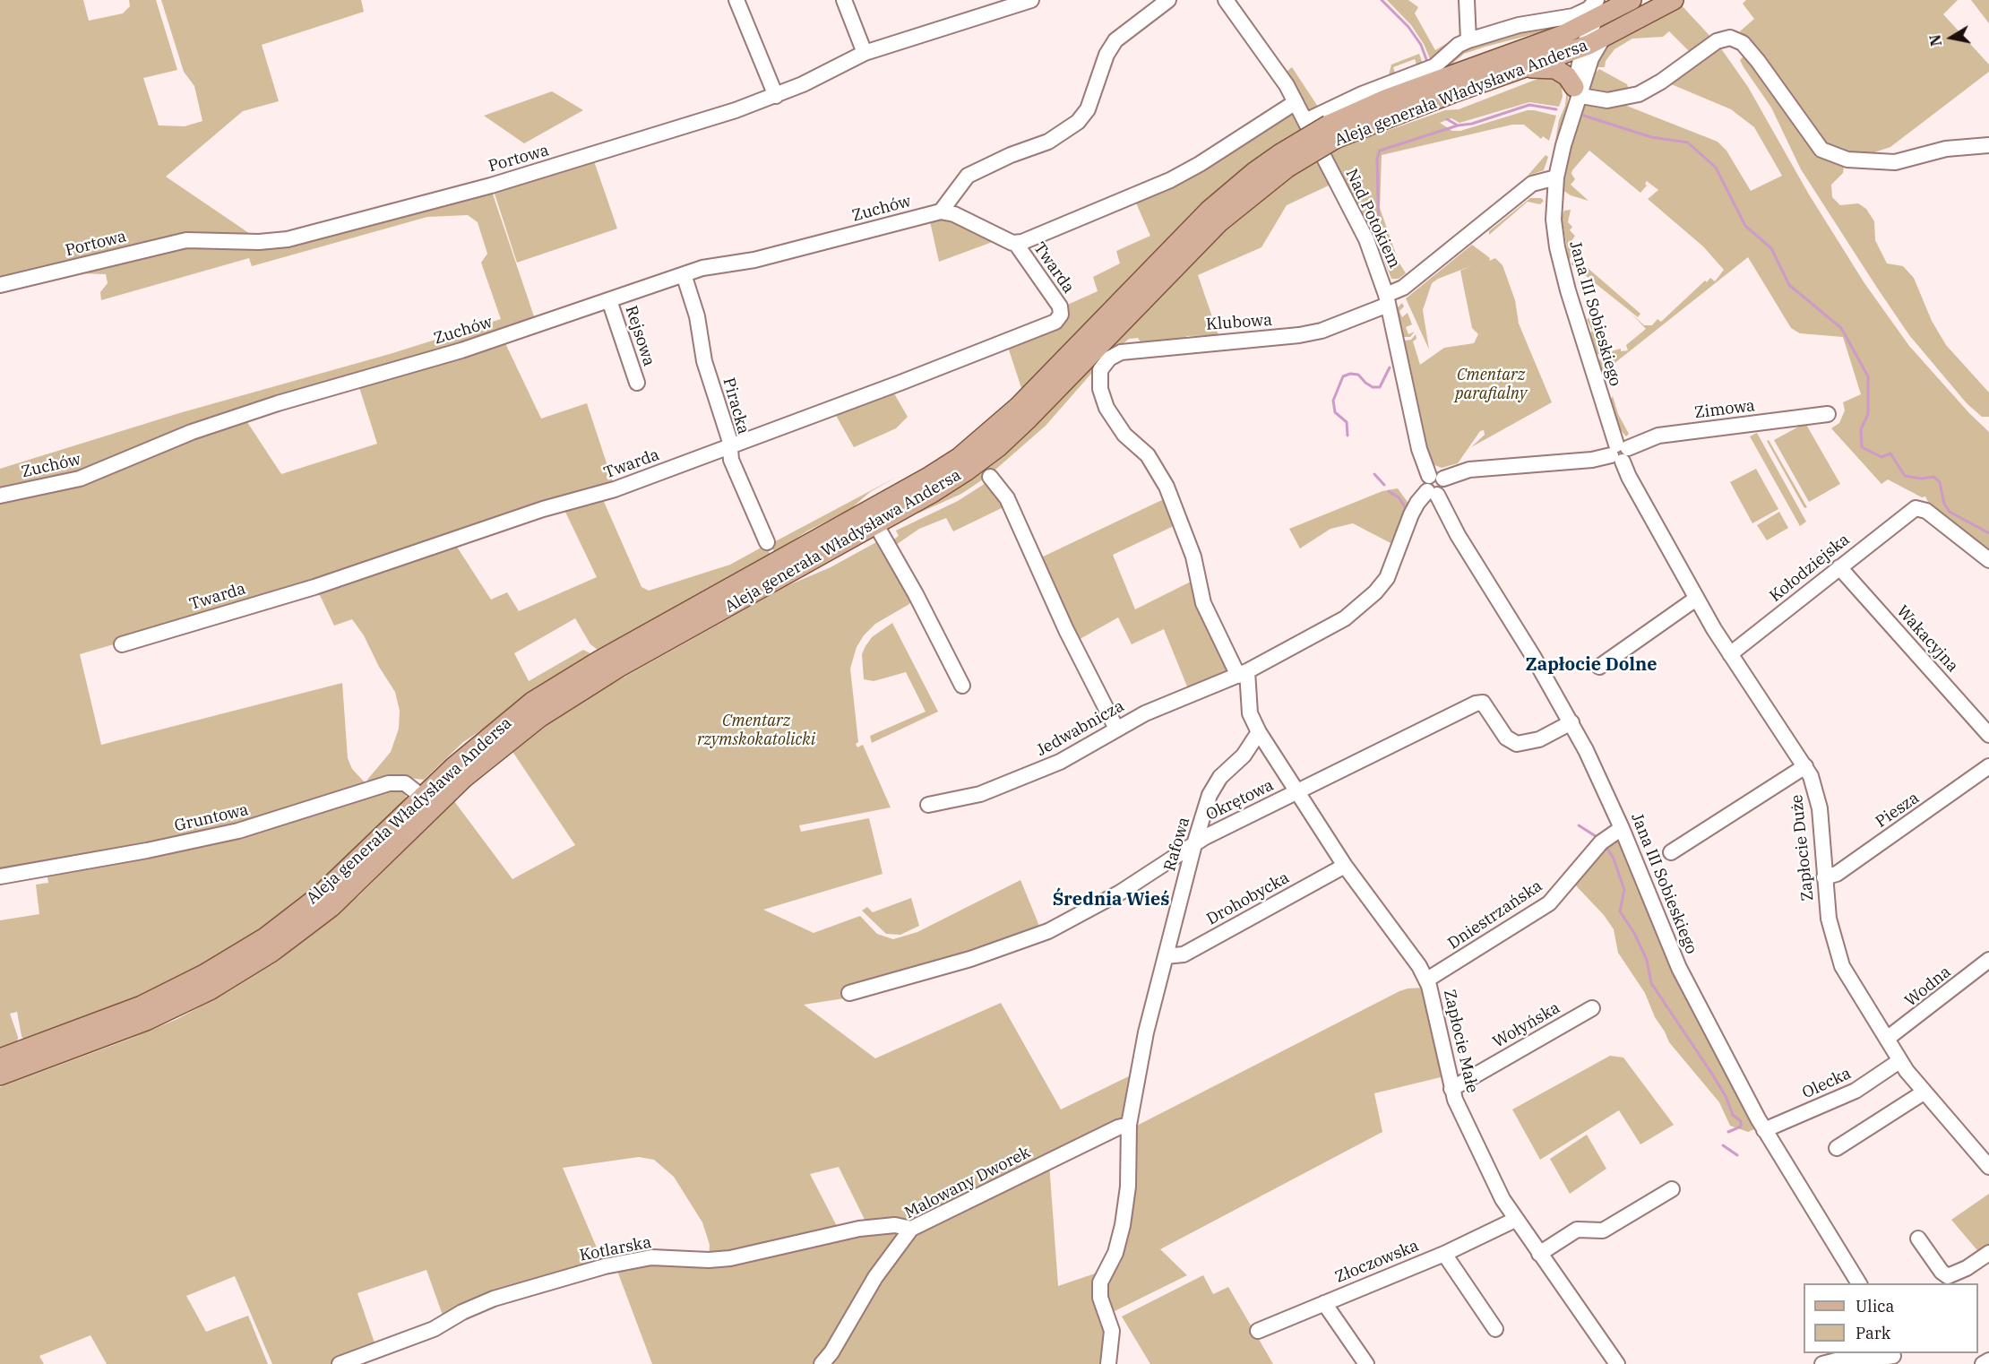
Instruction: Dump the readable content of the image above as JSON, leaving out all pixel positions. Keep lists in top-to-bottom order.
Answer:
{
  "streets": {
    "main road": ["Aleja generała Władysława Andersa"],
    "street": [
      "Portowa",
      "Zuchów",
      "Nad Potokiem",
      "Twarda",
      "Jana III Sobieskiego",
      "Klubowa",
      "Rejsowa",
      "Piracka",
      "Zimowa",
      "Kołodziejska",
      "Wakacyjna",
      "Jedwabnicza",
      "Okrętowa",
      "Piesza",
      "Gruntowa",
      "Rafowa",
      "Zapłocie Duże",
      "Drohobycka",
      "Dniestrzańska",
      "Wodna",
      "Wołyńska",
      "Zapłocie Małe",
      "Olecka",
      "Malowany Dworek",
      "Kotlarska",
      "Złoczowska"
    ]
  },
  "crossings": [
    ["Aleja generała Władysława Andersa", "Jana III Sobieskiego"],
    ["Aleja generała Władysława Andersa", "Gruntowa"],
    ["Zuchów", "Rejsowa"],
    ["Zuchów", "Piracka"],
    ["Nad Potokiem", "Klubowa"],
    ["Twarda", "Piracka"],
    ["Jana III Sobieskiego", "Klubowa"],
    ["Jana III Sobieskiego", "Zimowa"],
    ["Jana III Sobieskiego", "Okrętowa"],
    ["Jana III Sobieskiego", "Zapłocie Duże"],
    ["Jana III Sobieskiego", "Dniestrzańska"],
    ["Jana III Sobieskiego", "Olecka"],
    ["Klubowa", "Jedwabnicza"],
    ["Zimowa", "Zapłocie Duże"],
    ["Kołodziejska", "Wakacyjna"],
    ["Kołodziejska", "Zapłocie Duże"],
    ["Okrętowa", "Rafowa"],
    ["Okrętowa", "Zapłocie Małe"],
    ["Piesza", "Zapłocie Duże"],
    ["Rafowa", "Drohobycka"],
    ["Rafowa", "Zapłocie Małe"],
    ["Rafowa", "Malowany Dworek"],
    ["Zapłocie Duże", "Wodna"],
    ["Zapłocie Duże", "Olecka"],
    ["Drohobycka", "Zapłocie Małe"],
    ["Dniestrzańska", "Zapłocie Małe"],
    ["Wołyńska", "Zapłocie Małe"],
    ["Zapłocie Małe", "Złoczowska"],
    ["Malowany Dworek", "Kotlarska"]
  ],
  "districts": ["Zapłocie Dolne", "Średnia Wieś"],
  "parks": ["Cmentarz parafialny", "Cmentarz rzymskokatolicki"],
  "legend": ["Ulica", "Park"],
  "north": "left"
}
